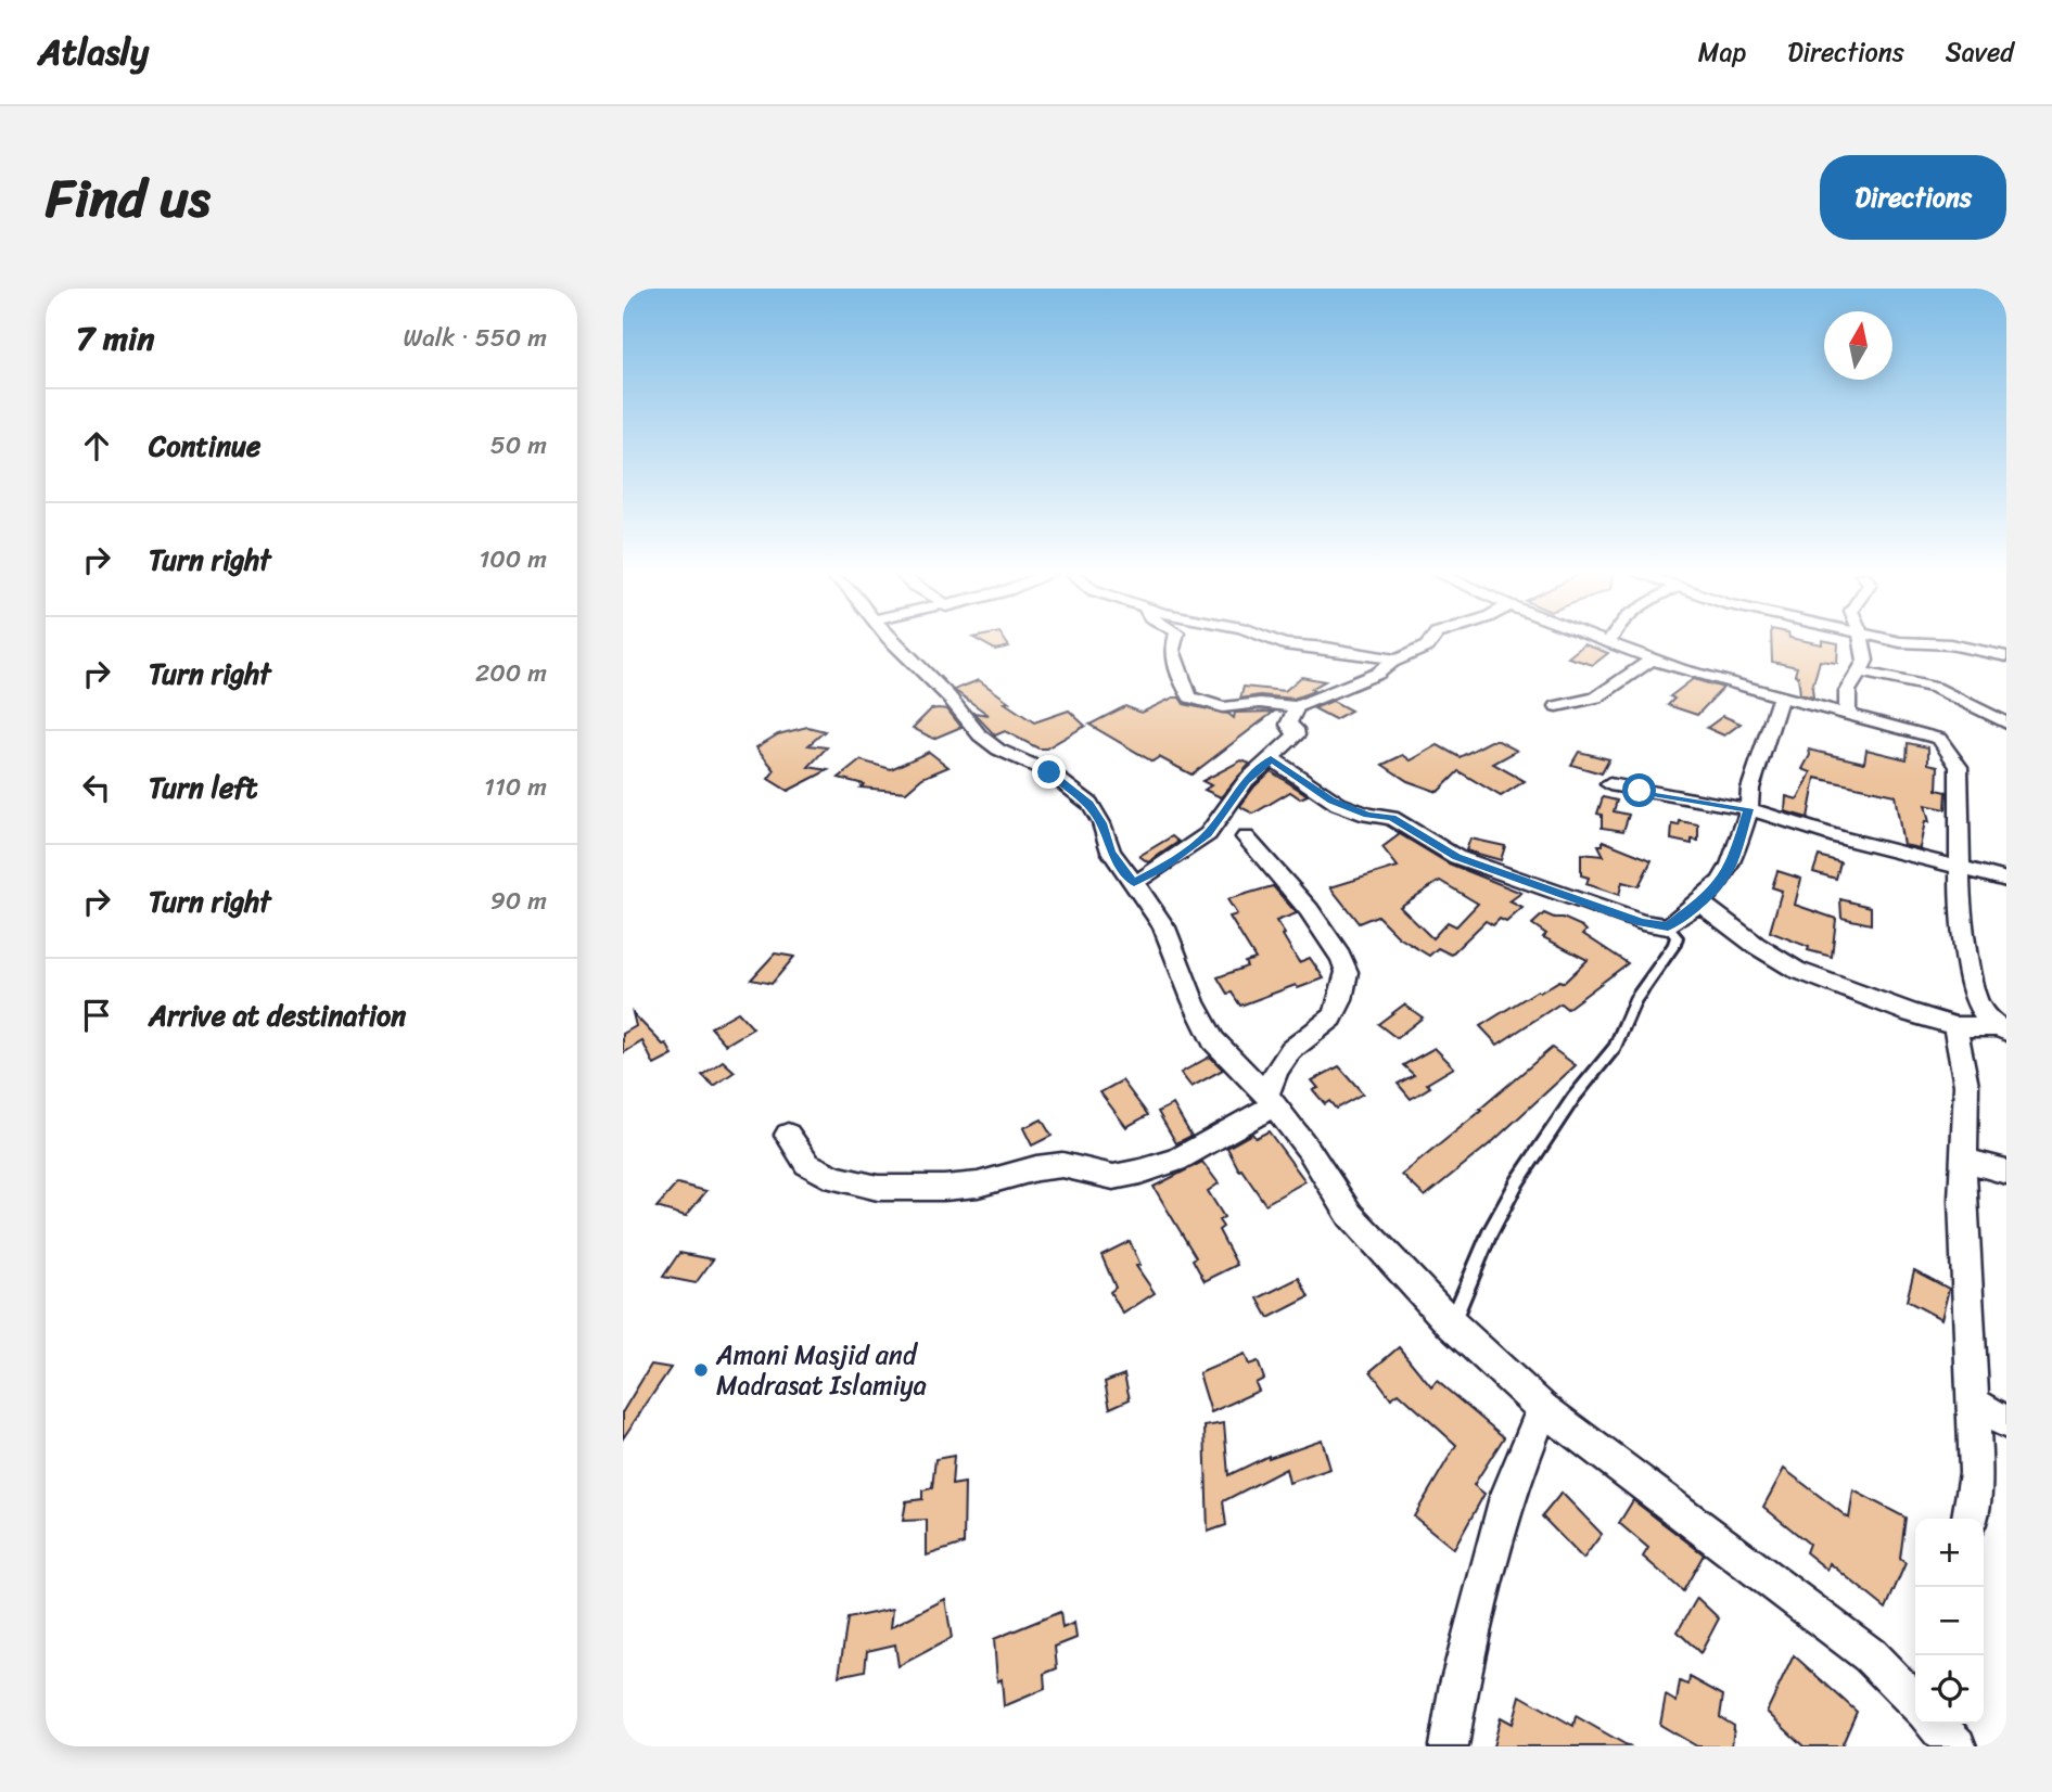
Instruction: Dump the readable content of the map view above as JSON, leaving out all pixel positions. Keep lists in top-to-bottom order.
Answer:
{
  "places": ["Amani Masjid and Madrasat Islamiya"],
  "north": "top",
  "page": {
    "header": "Atlasly",
    "nav": ["Map", "Directions", "Saved"],
    "title": "Find us",
    "buttons": "Directions",
    "heading": ["7 min", "Walk · 550 m"],
    "list": [
      ["Continue", "50 m"],
      ["Turn right", "100 m"],
      ["Turn right", "200 m"],
      ["Turn left", "110 m"],
      ["Turn right", "90 m"],
      "Arrive at destination"
    ],
    "map_buttons": ["+", "−"]
  }
}
